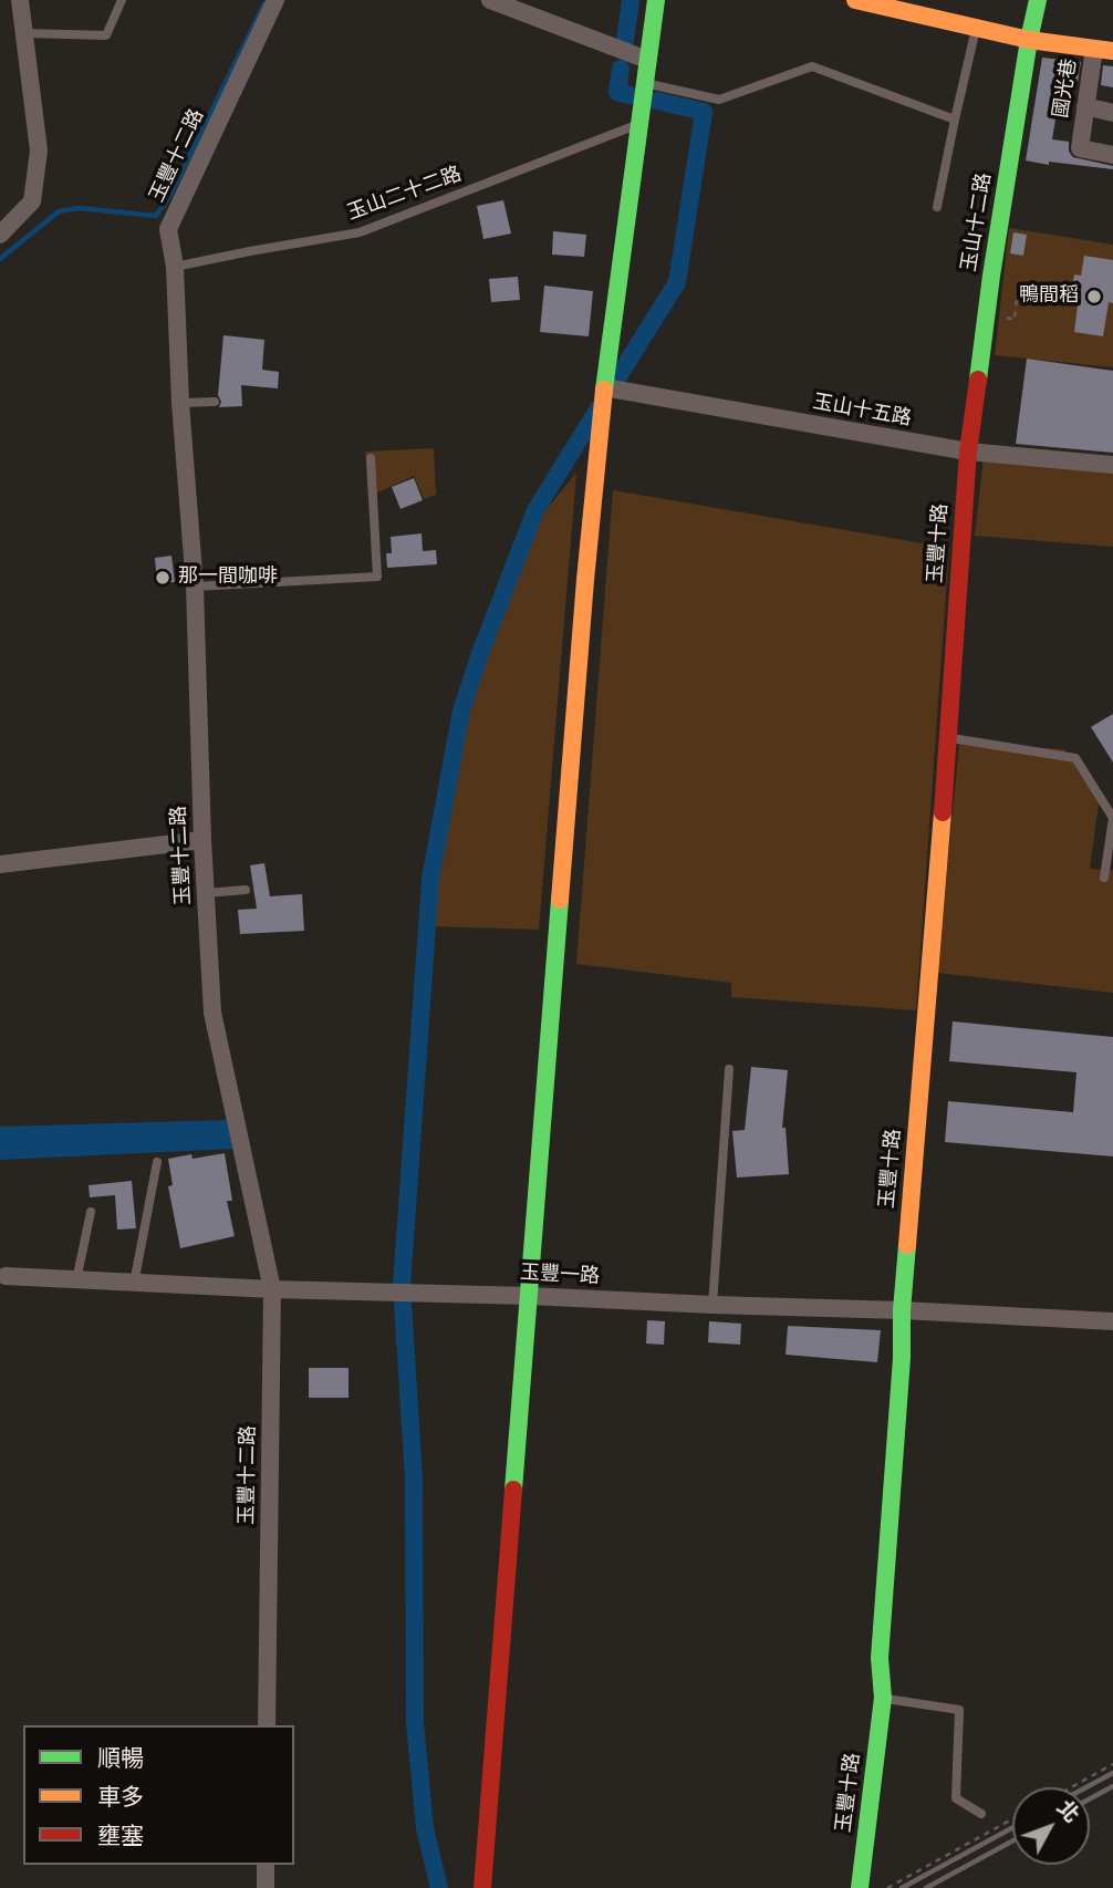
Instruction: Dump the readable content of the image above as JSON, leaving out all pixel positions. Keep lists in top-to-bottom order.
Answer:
{
  "streets": {
    "street": [
      "國光巷",
      "玉豐十二路",
      "玉山十二路",
      "玉山十五路",
      "玉豐十路",
      "玉豐一路"
    ],
    "lane": ["玉山二十二路"]
  },
  "crossings": [
    ["玉豐十二路", "玉山二十二路"],
    ["玉豐十二路", "玉豐一路"],
    ["玉山十二路", "玉山十五路"],
    ["玉山十二路", "玉豐十路"],
    ["玉山十五路", "玉豐十路"],
    ["玉豐十路", "玉豐一路"]
  ],
  "places": ["鴨間稻", "那一間咖啡"],
  "legend": ["順暢", "車多", "壅塞"],
  "north": "top right"
}
